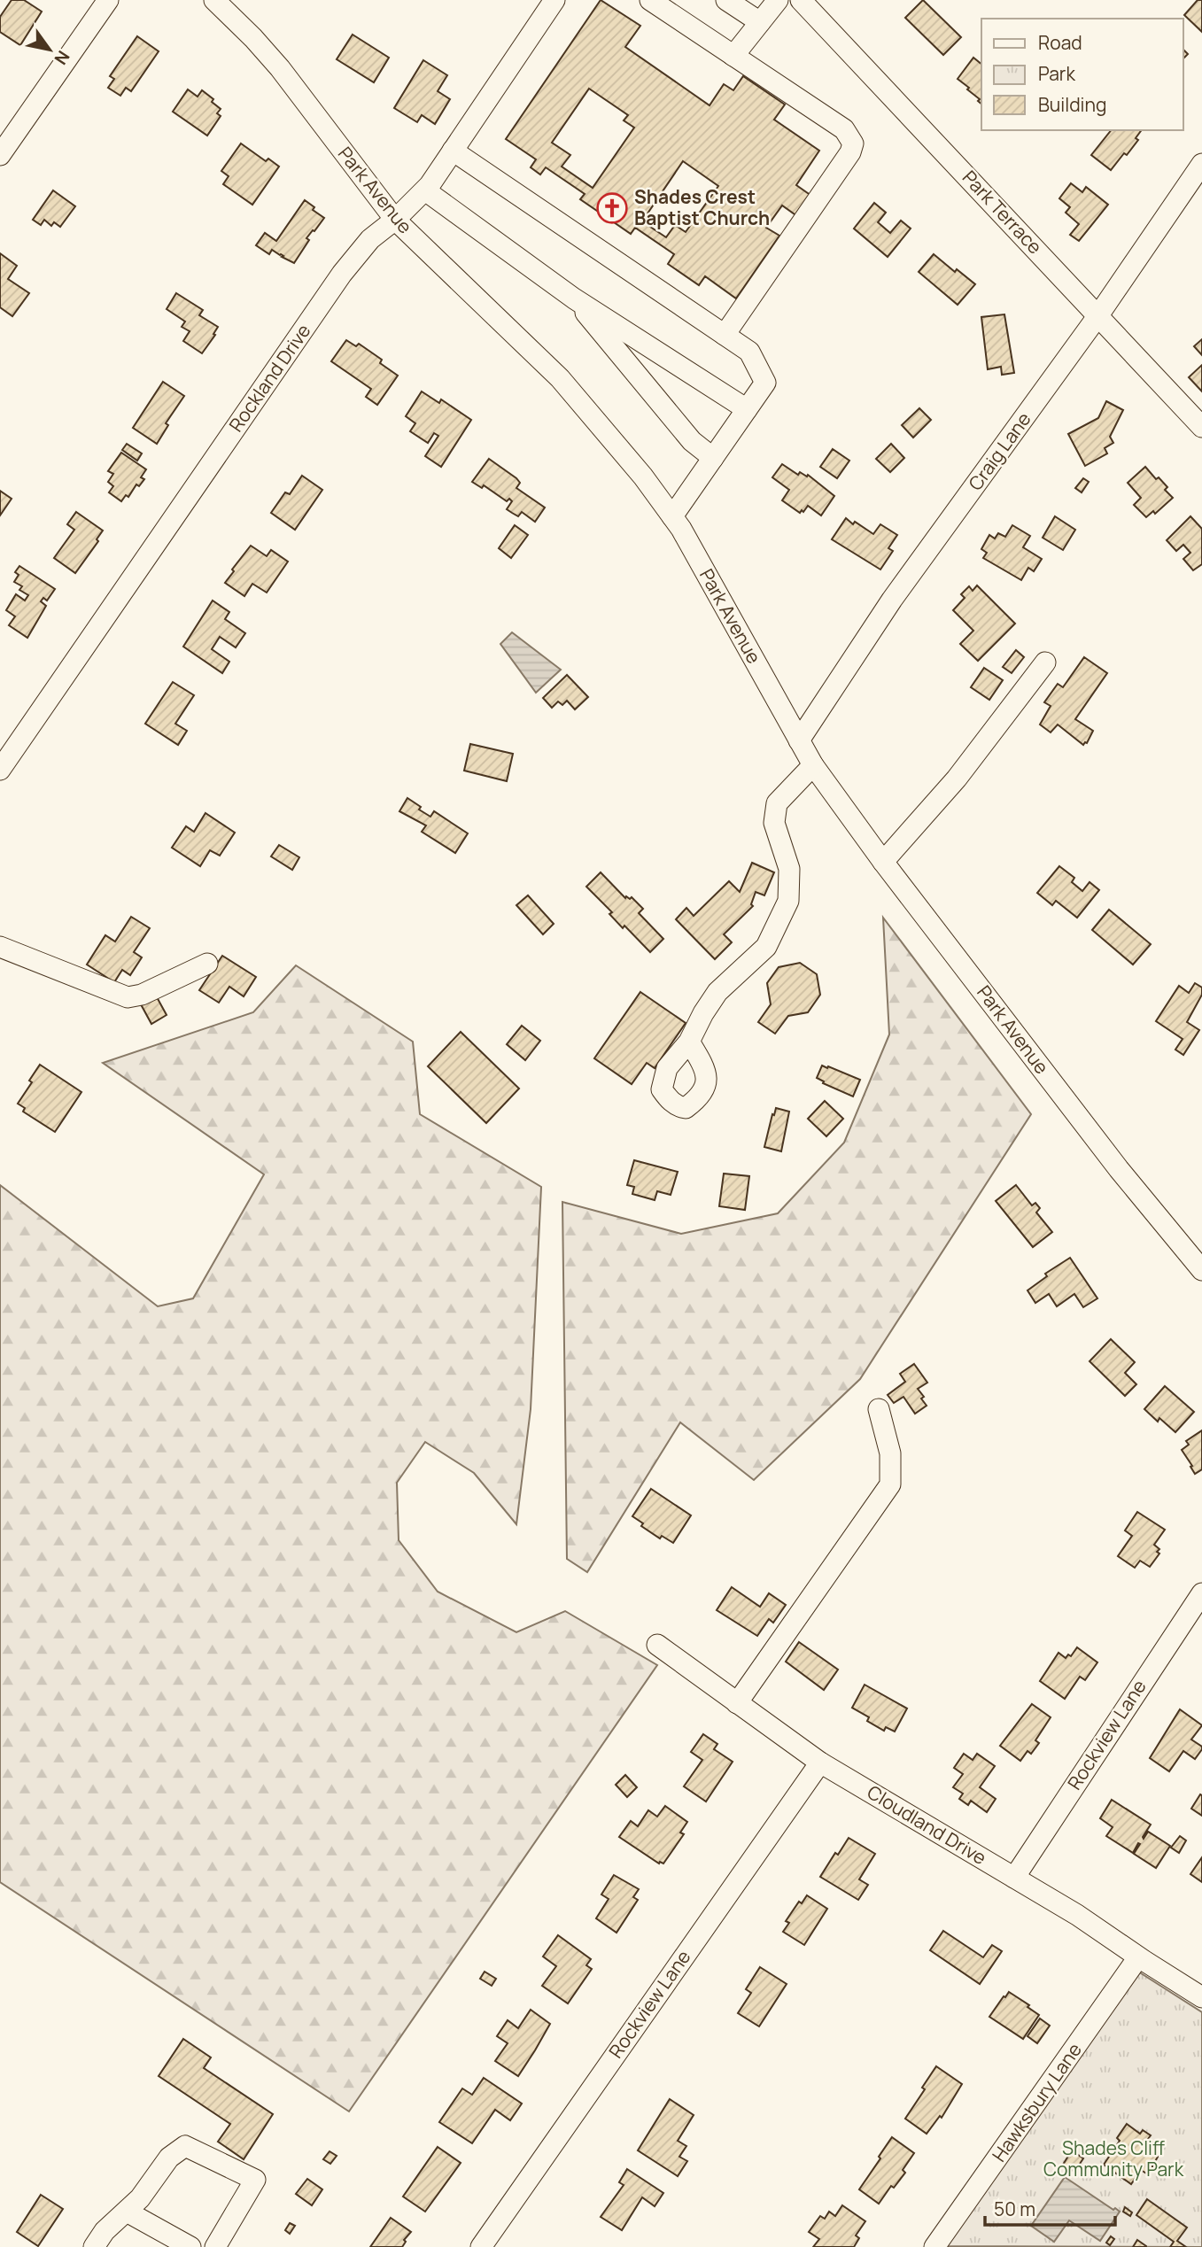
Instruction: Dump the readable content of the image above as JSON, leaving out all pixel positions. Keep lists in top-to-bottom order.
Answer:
{
  "streets": {
    "street": [
      "Park Avenue",
      "Park Terrace",
      "Rockland Drive",
      "Craig Lane",
      "Rockview Lane",
      "Cloudland Drive",
      "Hawksbury Lane"
    ]
  },
  "crossings": [
    ["Park Avenue", "Rockland Drive"],
    ["Park Avenue", "Craig Lane"],
    ["Park Terrace", "Craig Lane"],
    ["Rockview Lane", "Cloudland Drive"],
    ["Cloudland Drive", "Hawksbury Lane"]
  ],
  "parks": ["Shades Cliff Community Park"],
  "places": {
    "church": ["Shades Crest Baptist Church"]
  },
  "legend": ["Road", "Park", "Building"],
  "scale_bar": "50 m",
  "north": "bottom right"
}
